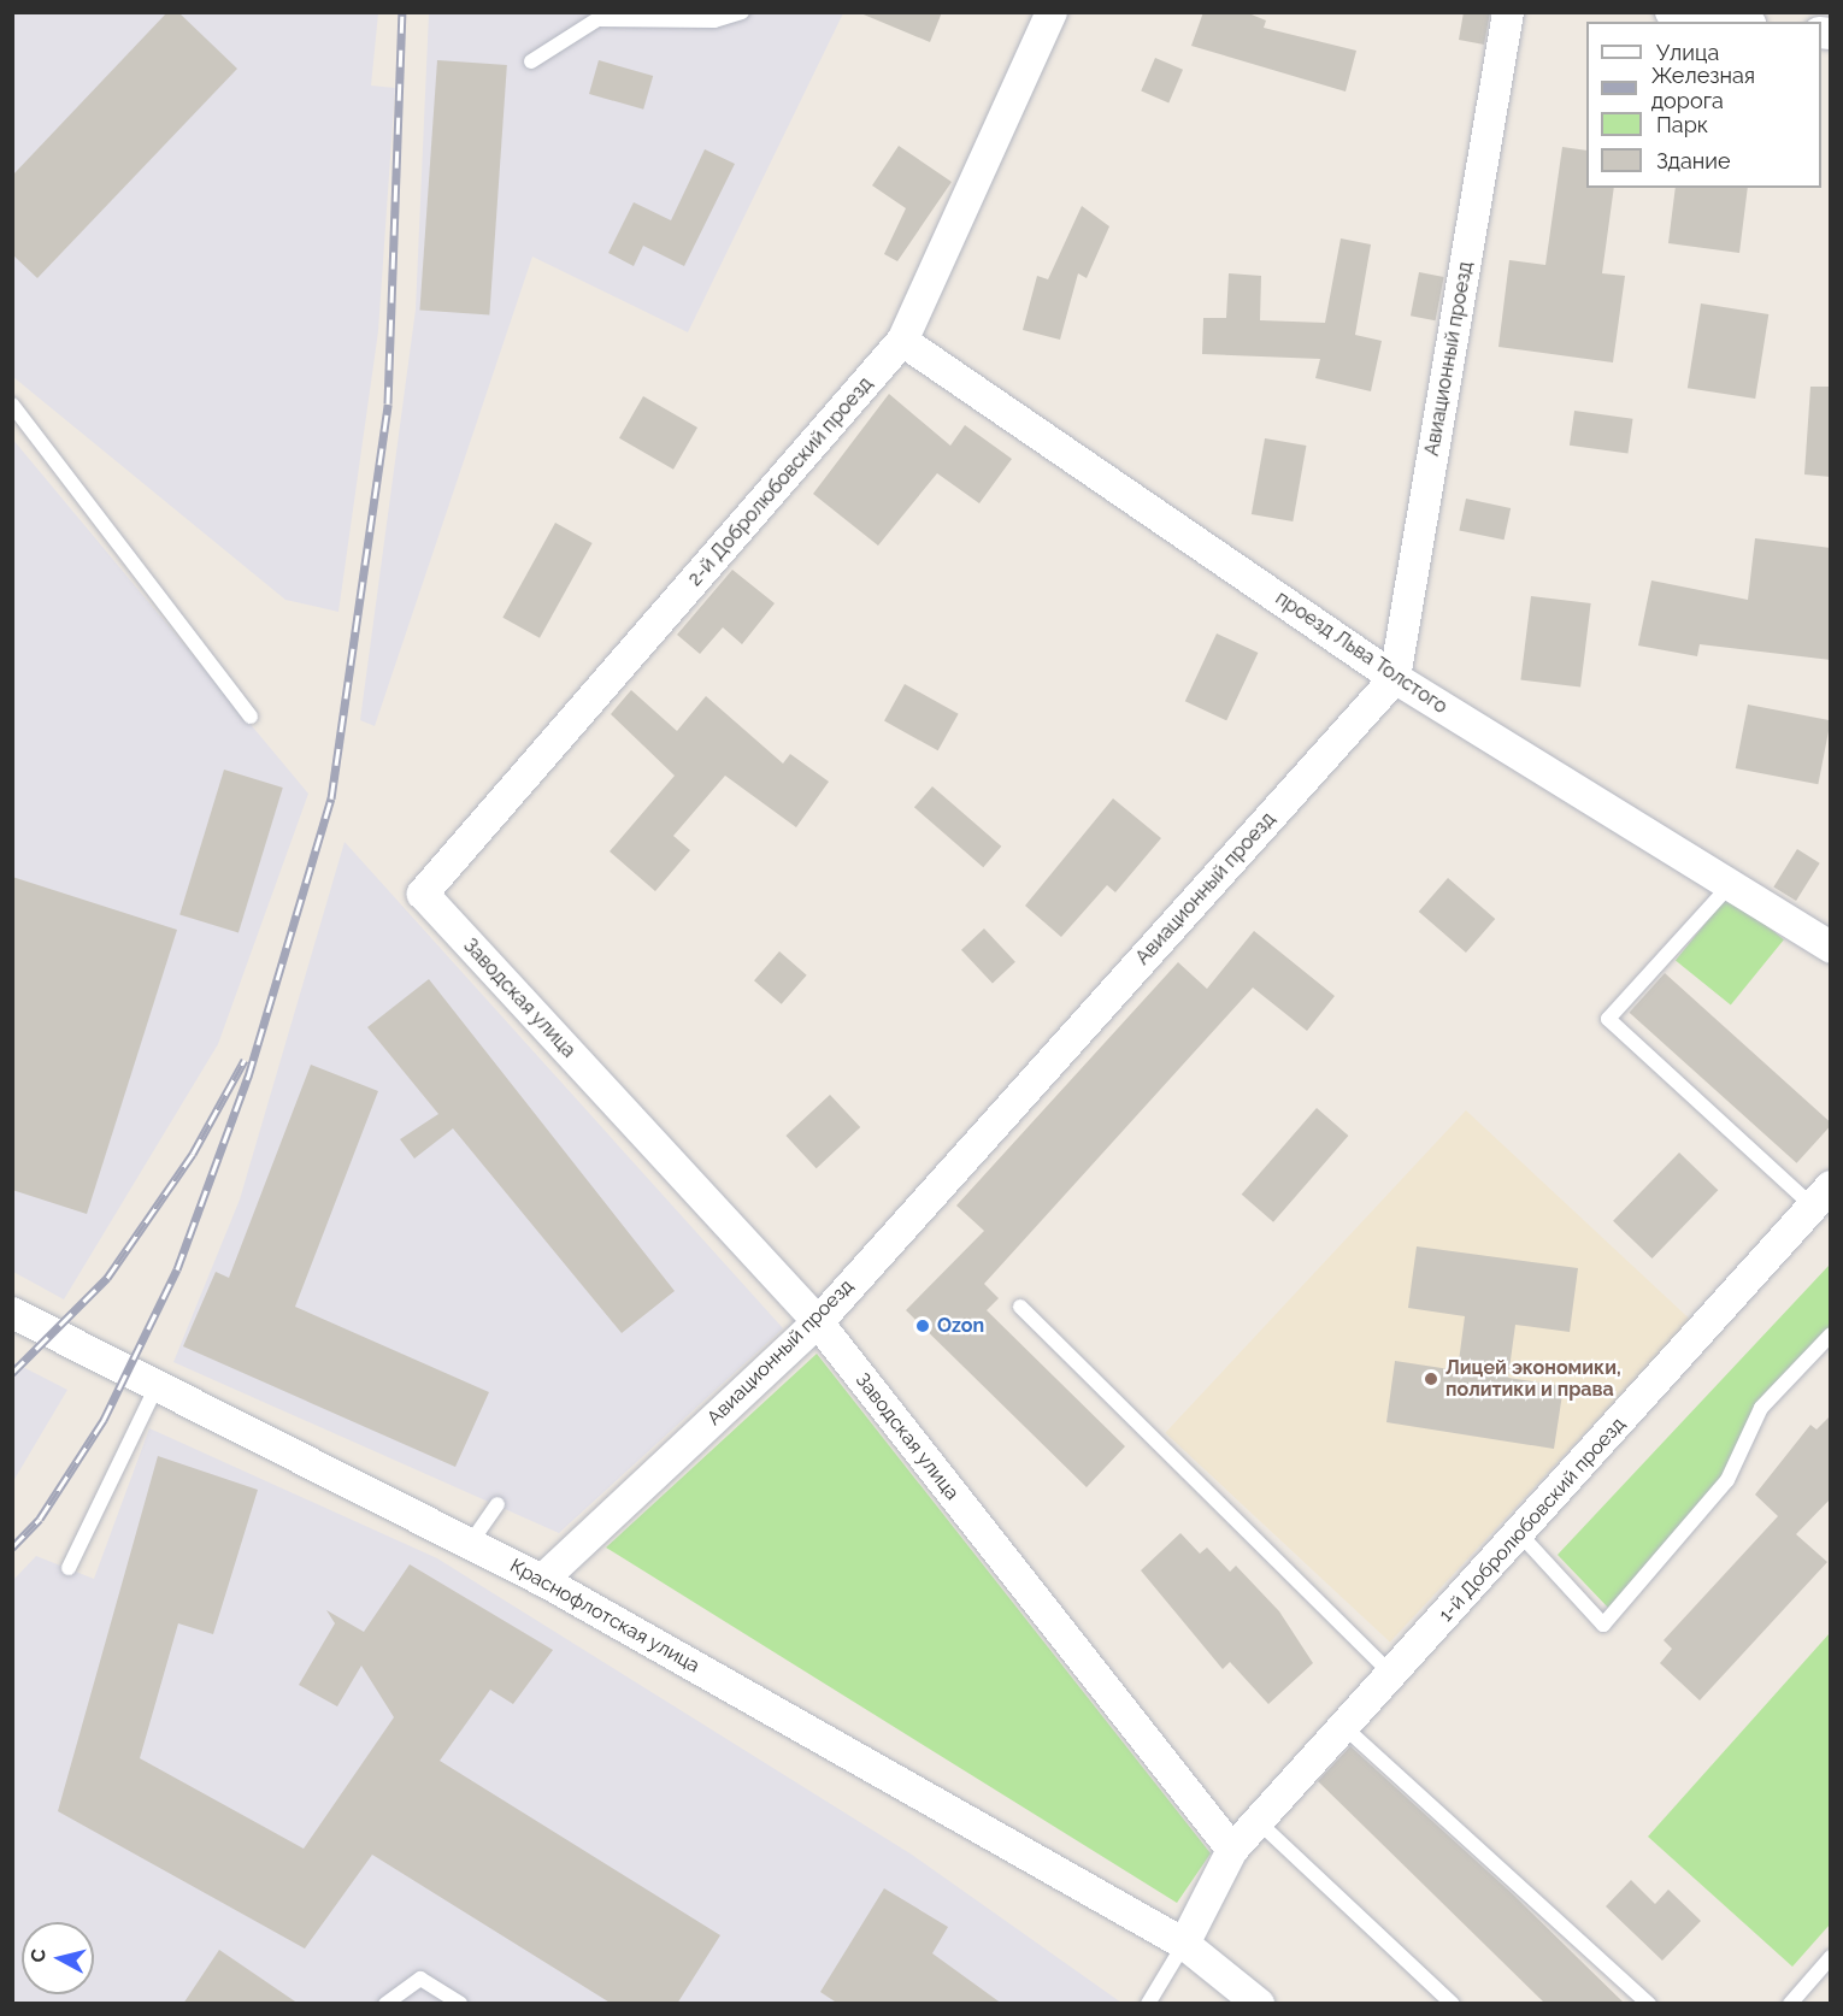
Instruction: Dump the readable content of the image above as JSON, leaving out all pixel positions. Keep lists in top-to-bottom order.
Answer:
{
  "streets": {
    "street": [
      "Авиационный проезд",
      "2-й Добролюбовский проезд",
      "проезд Льва Толстого",
      "Заводская улица",
      "1-й Добролюбовский проезд",
      "Краснофлотская улица"
    ]
  },
  "crossings": [
    ["Авиационный проезд", "проезд Льва Толстого"],
    ["Авиационный проезд", "Заводская улица"],
    ["Авиационный проезд", "Краснофлотская улица"],
    ["2-й Добролюбовский проезд", "проезд Льва Толстого"],
    ["2-й Добролюбовский проезд", "Заводская улица"],
    ["Заводская улица", "1-й Добролюбовский проезд"]
  ],
  "places": ["Ozon", "Лицей экономики, политики и права"],
  "legend": [
    "Улица",
    "Железная дорога",
    "Парк",
    "Здание"
  ],
  "north": "left"
}
